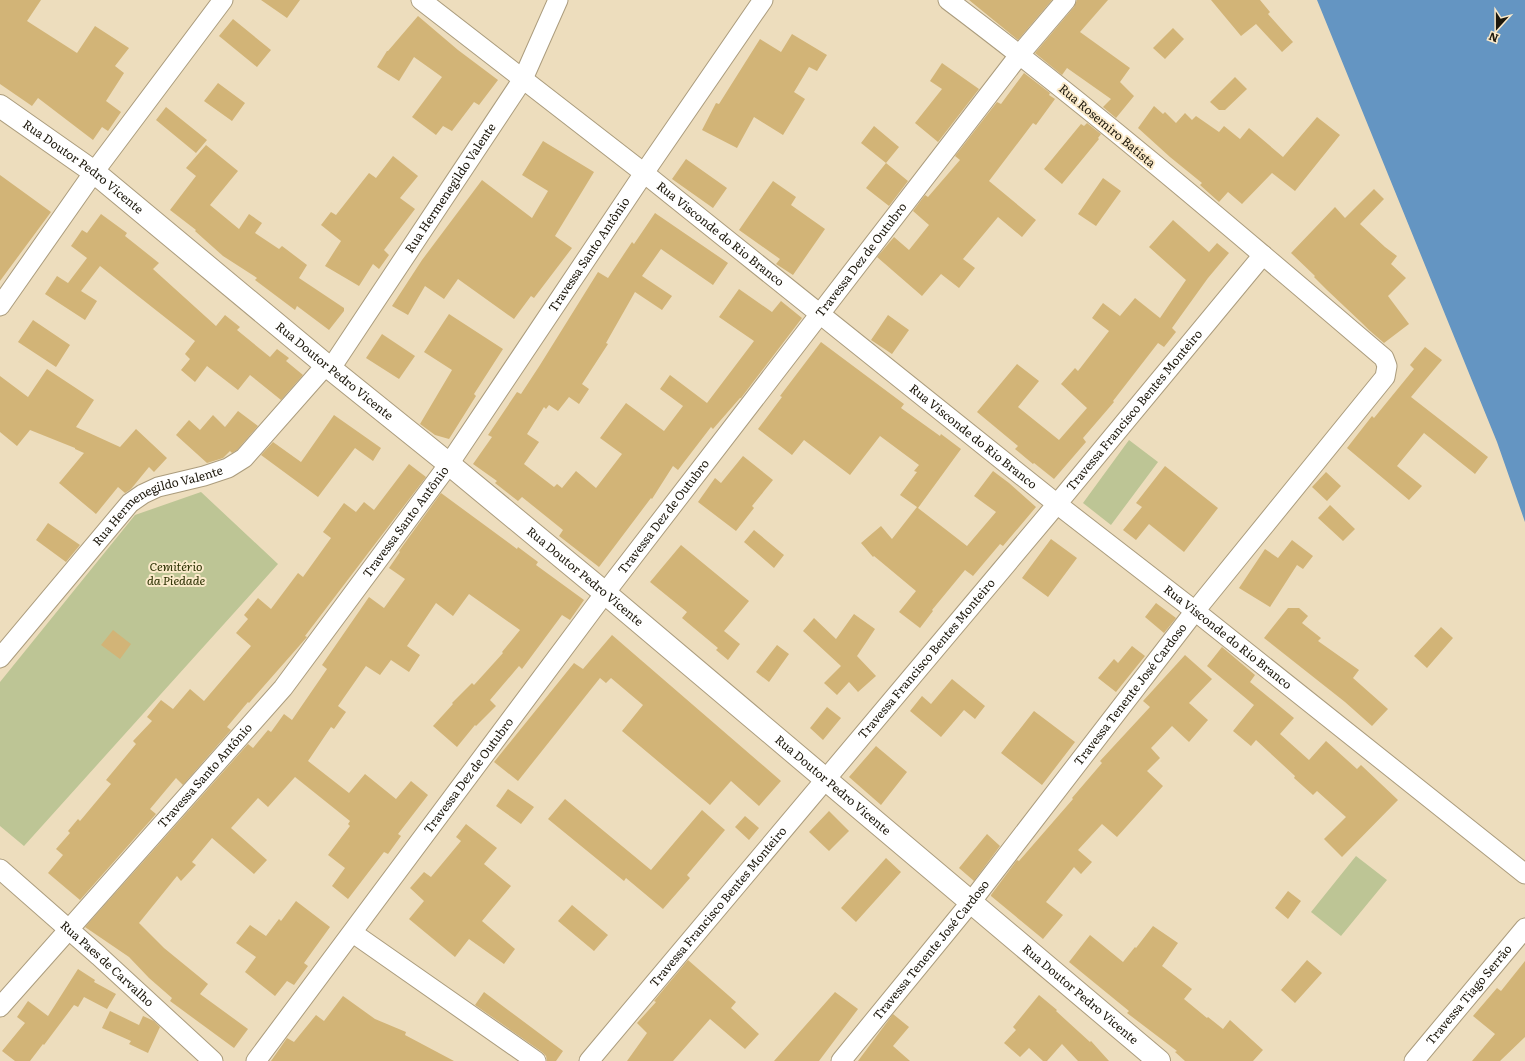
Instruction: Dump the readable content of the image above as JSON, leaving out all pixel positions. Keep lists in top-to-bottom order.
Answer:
{
  "streets": {
    "street": [
      "Rua Rosemiro Batista",
      "Rua Doutor Pedro Vicente",
      "Rua Hermenegildo Valente",
      "Rua Visconde do Rio Branco",
      "Travessa Santo Antônio",
      "Travessa Dez de Outubro",
      "Travessa Francisco Bentes Monteiro",
      "Travessa Tenente José Cardoso",
      "Rua Paes de Carvalho",
      "Travessa Tiago Serrão"
    ]
  },
  "crossings": [
    ["Rua Rosemiro Batista", "Travessa Dez de Outubro"],
    ["Rua Rosemiro Batista", "Travessa Francisco Bentes Monteiro"],
    ["Rua Rosemiro Batista", "Travessa Tenente José Cardoso"],
    ["Rua Doutor Pedro Vicente", "Rua Hermenegildo Valente"],
    ["Rua Doutor Pedro Vicente", "Travessa Santo Antônio"],
    ["Rua Doutor Pedro Vicente", "Travessa Dez de Outubro"],
    ["Rua Doutor Pedro Vicente", "Travessa Francisco Bentes Monteiro"],
    ["Rua Doutor Pedro Vicente", "Travessa Tenente José Cardoso"],
    ["Rua Hermenegildo Valente", "Rua Visconde do Rio Branco"],
    ["Rua Visconde do Rio Branco", "Travessa Santo Antônio"],
    ["Rua Visconde do Rio Branco", "Travessa Dez de Outubro"],
    ["Rua Visconde do Rio Branco", "Travessa Francisco Bentes Monteiro"],
    ["Rua Visconde do Rio Branco", "Travessa Tenente José Cardoso"],
    ["Travessa Santo Antônio", "Rua Paes de Carvalho"],
    ["Travessa Francisco Bentes Monteiro", "Travessa Tenente José Cardoso"]
  ],
  "parks": ["Cemitério da Piedade"],
  "north": "bottom"
}
